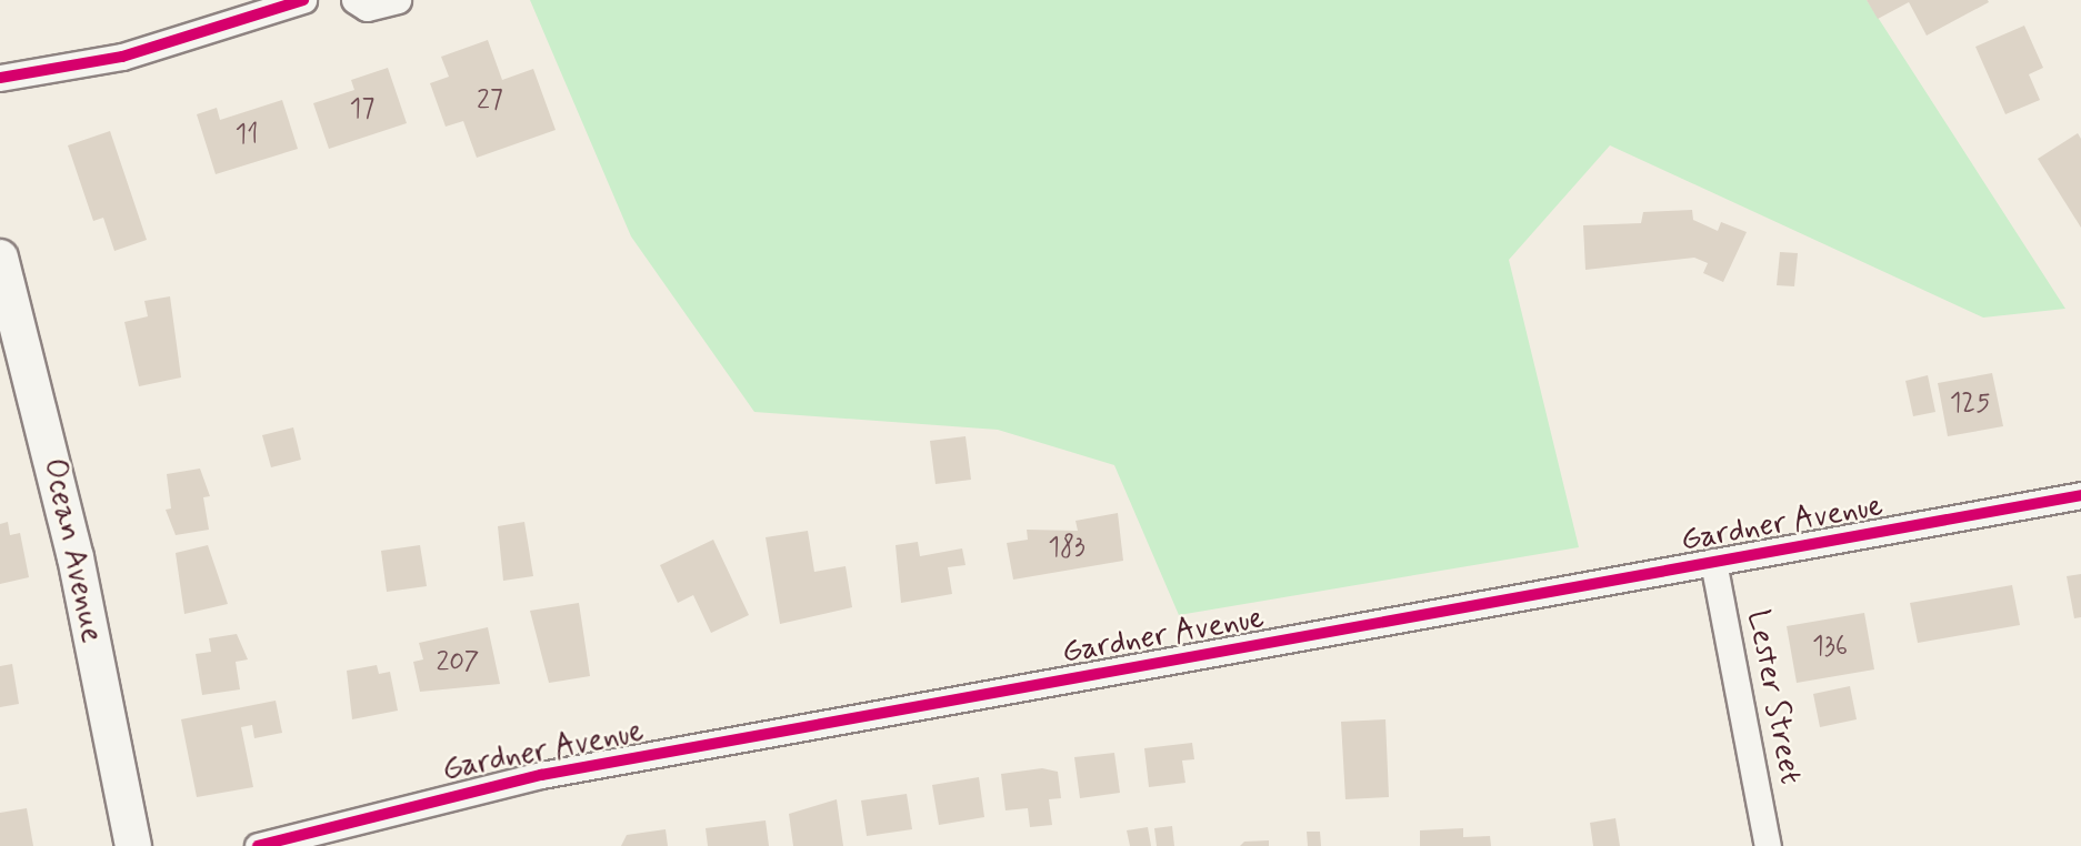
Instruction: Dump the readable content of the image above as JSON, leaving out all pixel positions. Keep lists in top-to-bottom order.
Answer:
{
  "streets": {
    "main road": ["Ocean Avenue"],
    "street": ["Gardner Avenue", "Lester Street"]
  },
  "crossings": [
    ["Gardner Avenue", "Lester Street"]
  ],
  "house_numbers": [
    "27",
    "17",
    "11",
    "125",
    "183",
    "136",
    "207"
  ]
}
